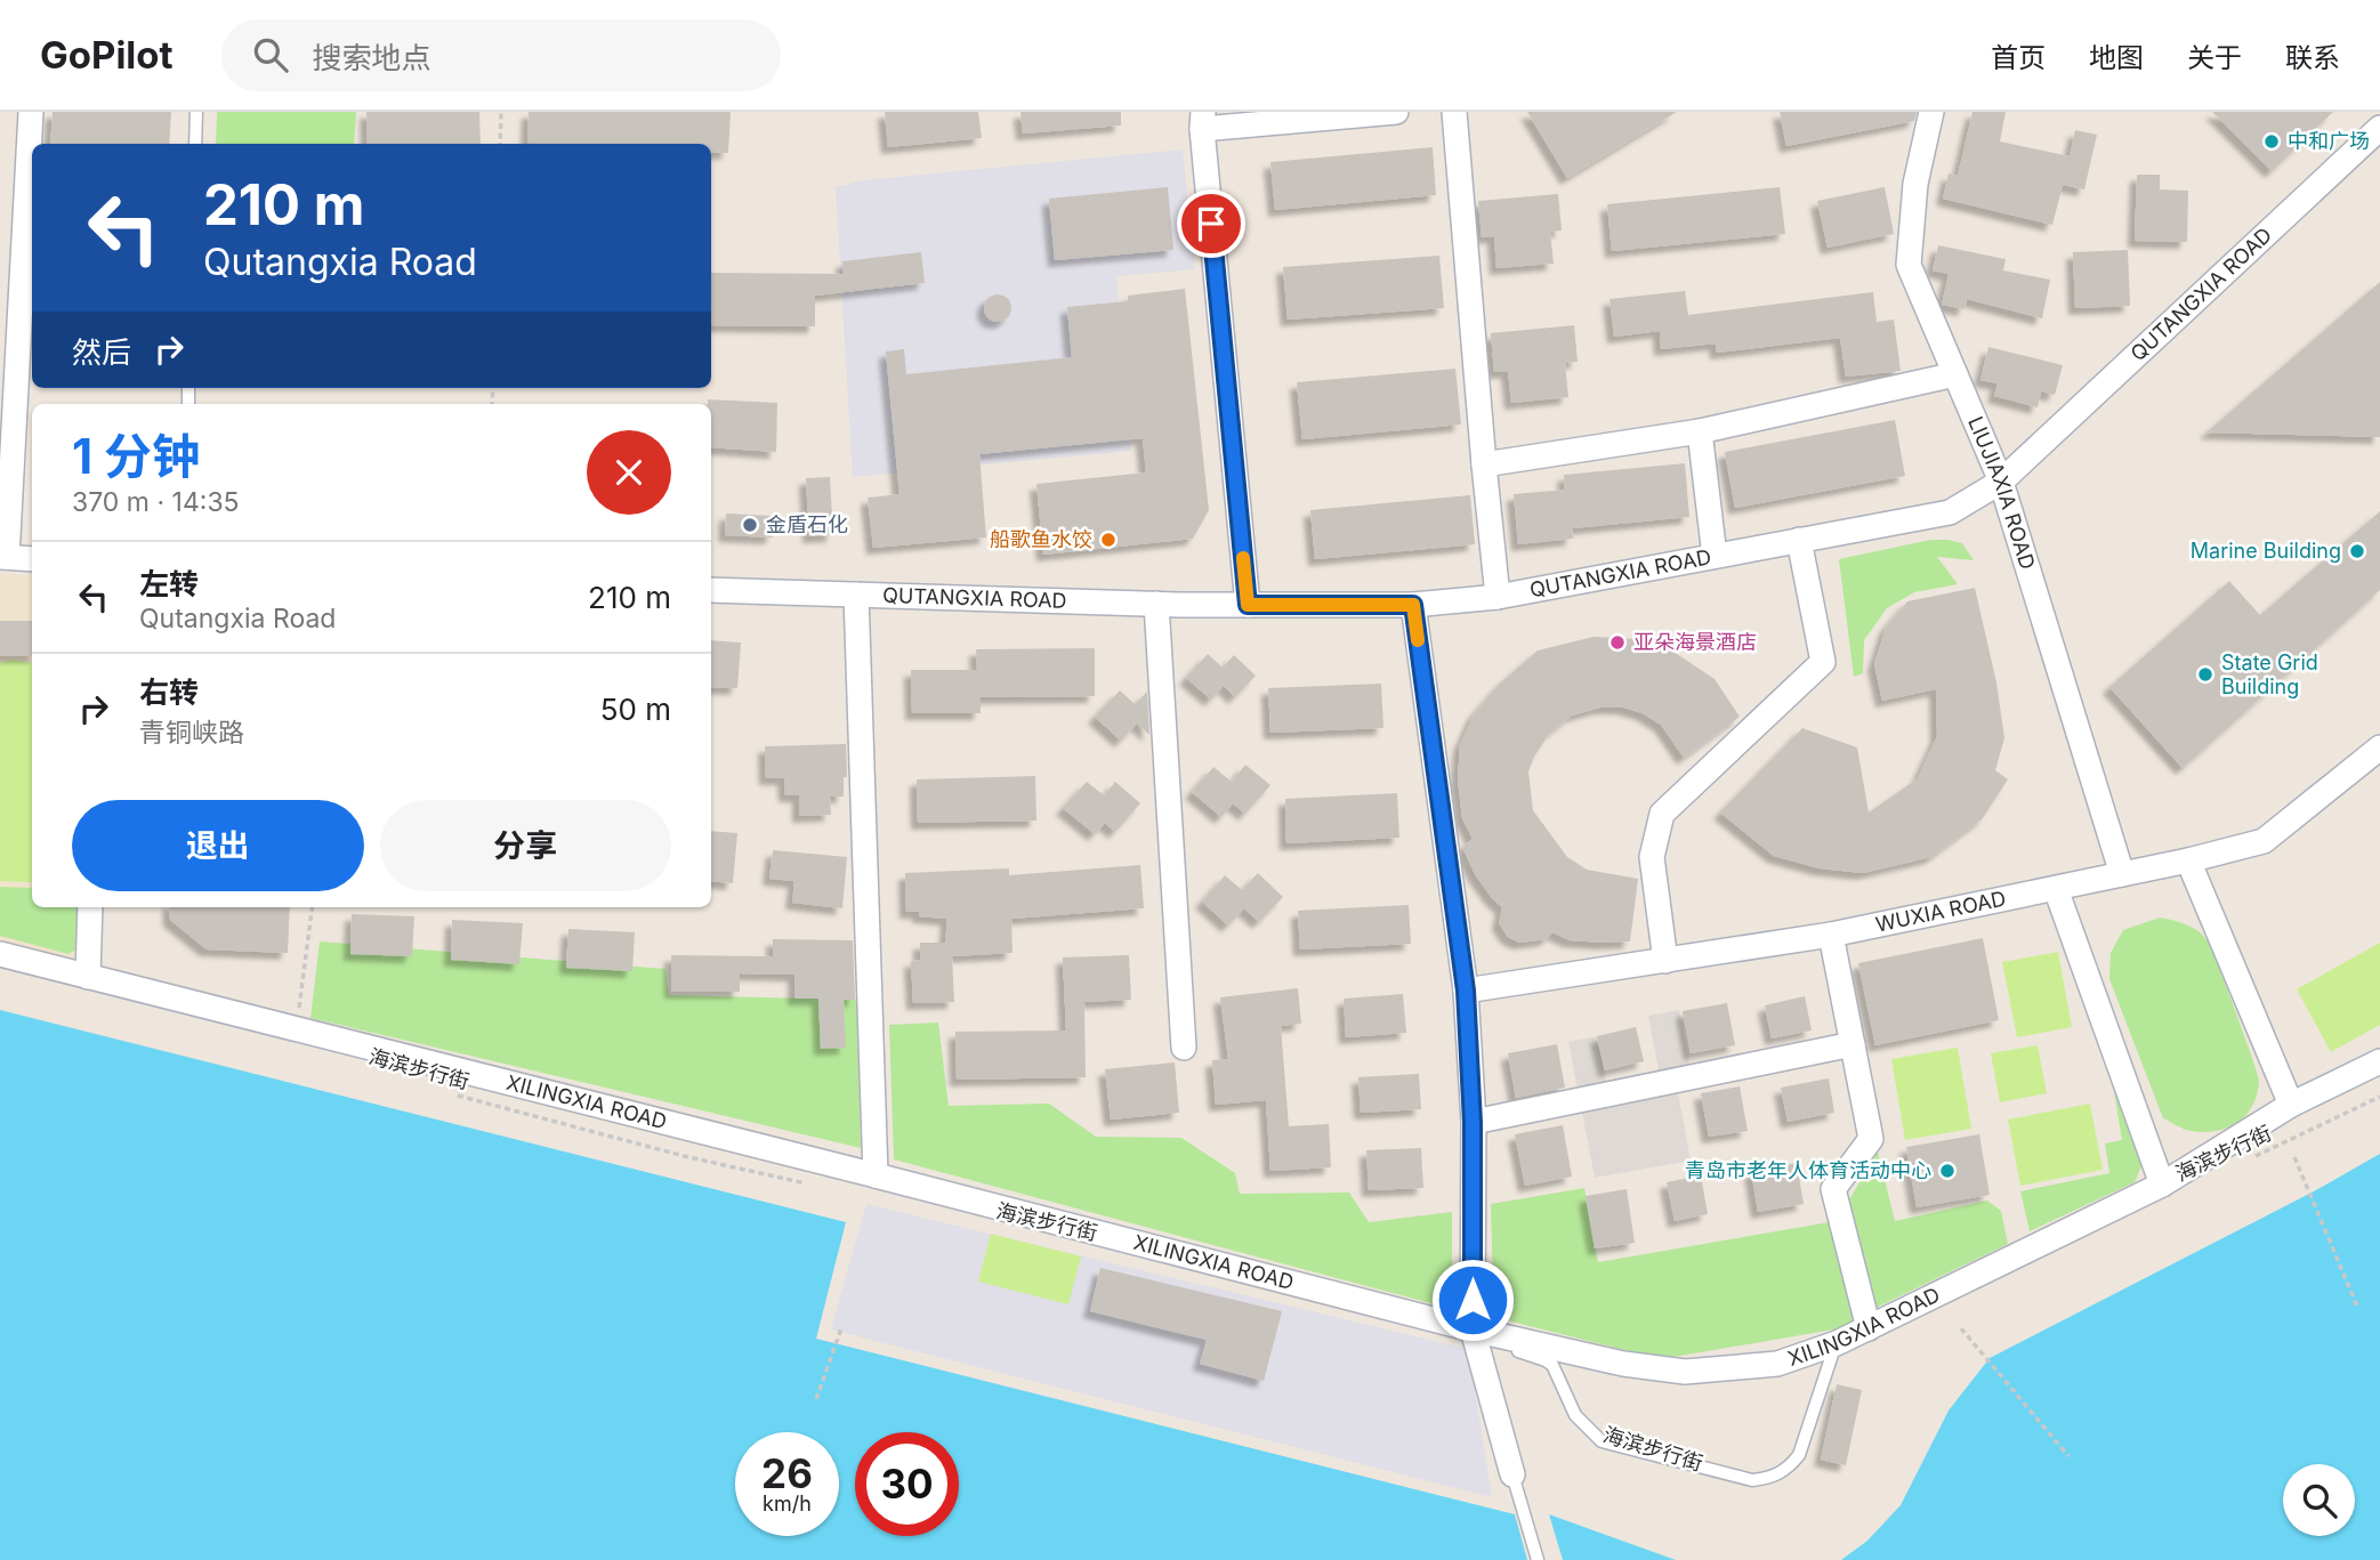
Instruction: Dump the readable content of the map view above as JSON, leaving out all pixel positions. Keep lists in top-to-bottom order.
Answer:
{
  "streets": {
    "street": [
      "QUTANGXIA ROAD",
      "LIUJIAXIA ROAD",
      "WUXIA ROAD",
      "XILINGXIA ROAD"
    ],
    "path": ["海滨步行街"]
  },
  "crossings": [
    ["QUTANGXIA ROAD", "LIUJIAXIA ROAD"],
    ["LIUJIAXIA ROAD", "WUXIA ROAD"]
  ],
  "places": [
    "中和广场",
    "金盾石化",
    "船歌鱼水饺",
    "Marine Building",
    "亚朵海景酒店",
    "State Grid Building",
    "青岛市老年人体育活动中心"
  ],
  "page": {
    "header": "GoPilot",
    "search": "搜索地点",
    "nav": [
      "首页",
      "地图",
      "关于",
      "联系"
    ],
    "turn": ["210 m", "Qutangxia Road"],
    "then": "然后",
    "heading": ["1 分钟", "370 m · 14:35"],
    "list": [
      {
        "name": "左转",
        "note": "Qutangxia Road",
        "value": "210 m"
      },
      {
        "name": "右转",
        "note": "青铜峡路",
        "value": "50 m"
      }
    ],
    "buttons": ["退出", "分享"],
    "speed": "26 km/h",
    "limit": "30"
  }
}
